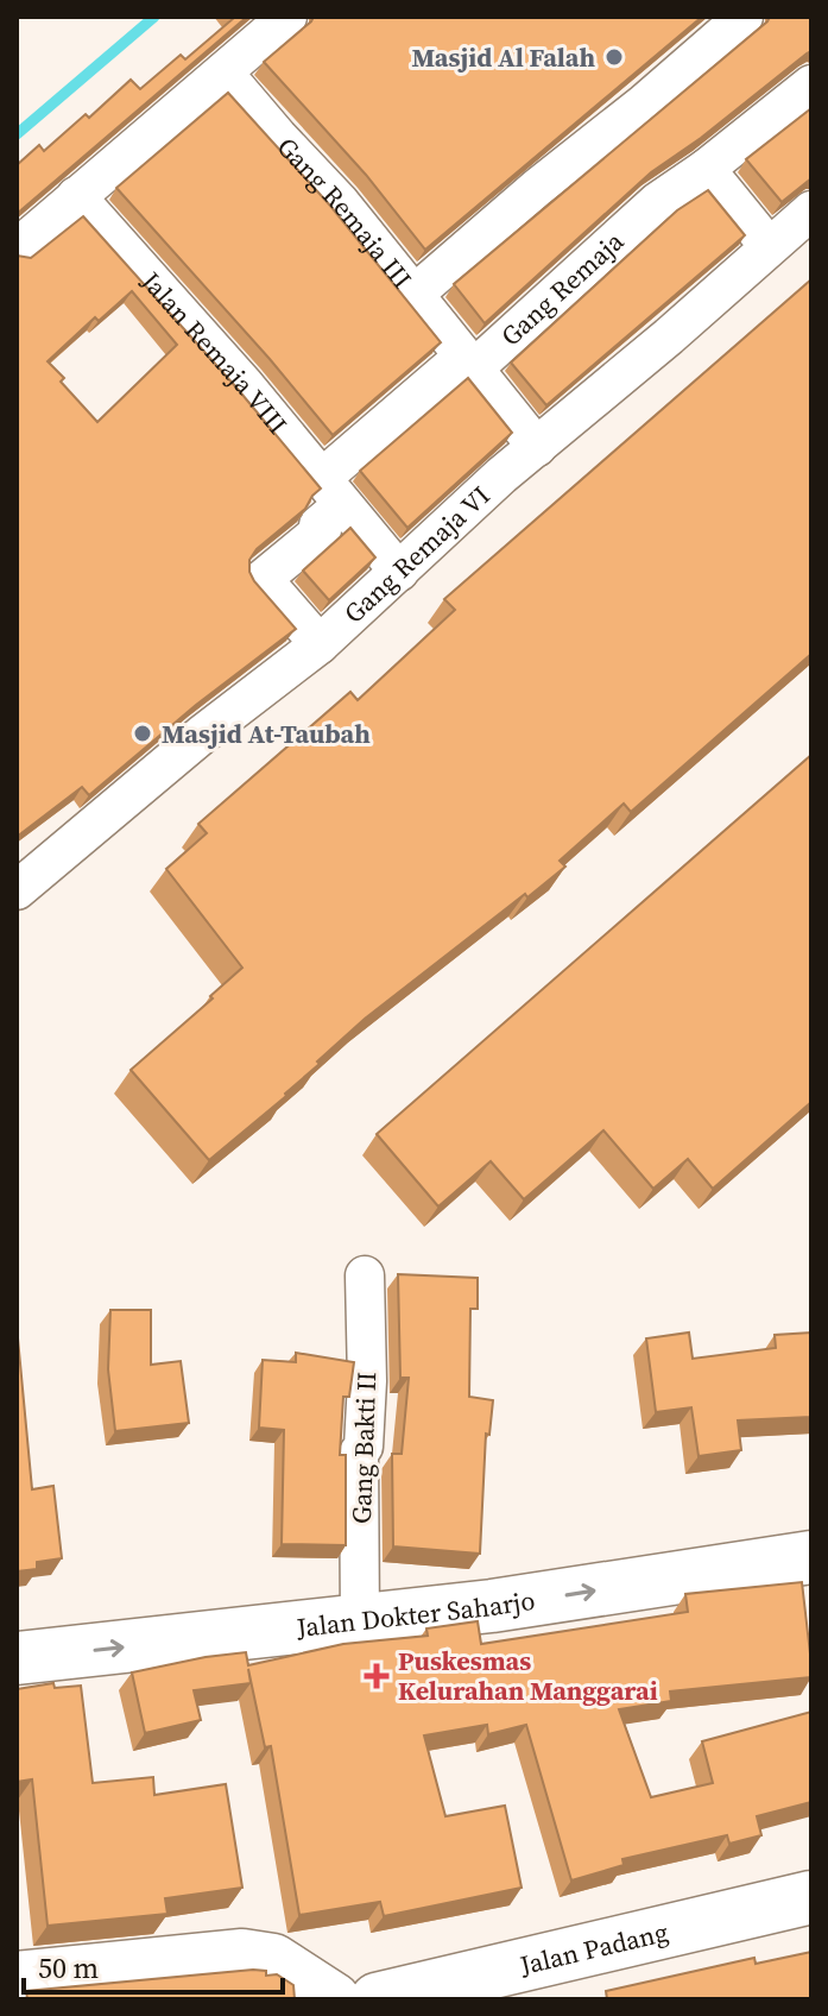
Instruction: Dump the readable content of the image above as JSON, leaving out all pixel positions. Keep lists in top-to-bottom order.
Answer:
{
  "streets": {
    "main road": ["Jalan Dokter Saharjo", "Jalan Padang"],
    "street": [
      "Gang Remaja III",
      "Gang Remaja",
      "Jalan Remaja VIII",
      "Gang Remaja VI",
      "Gang Bakti II"
    ]
  },
  "crossings": [
    ["Gang Remaja III", "Gang Remaja"],
    ["Gang Remaja III", "Gang Remaja VI"],
    ["Gang Remaja", "Jalan Remaja VIII"],
    ["Gang Remaja", "Gang Remaja VI"],
    ["Jalan Remaja VIII", "Gang Remaja VI"],
    ["Gang Bakti II", "Jalan Dokter Saharjo"]
  ],
  "places": {
    "other": ["Masjid Al Falah", "Masjid At-Taubah"],
    "health": ["Puskesmas Kelurahan Manggarai"]
  },
  "scale_bar": "50 m"
}
